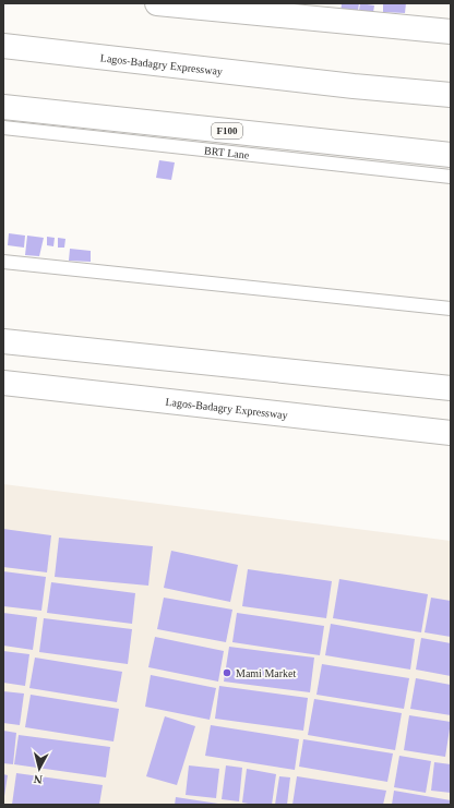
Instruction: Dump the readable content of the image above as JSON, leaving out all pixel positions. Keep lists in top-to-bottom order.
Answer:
{
  "streets": {
    "main road": ["Lagos-Badagry Expressway", "F100"],
    "lane": ["BRT Lane"]
  },
  "places": ["Mami Market"],
  "north": "bottom"
}
